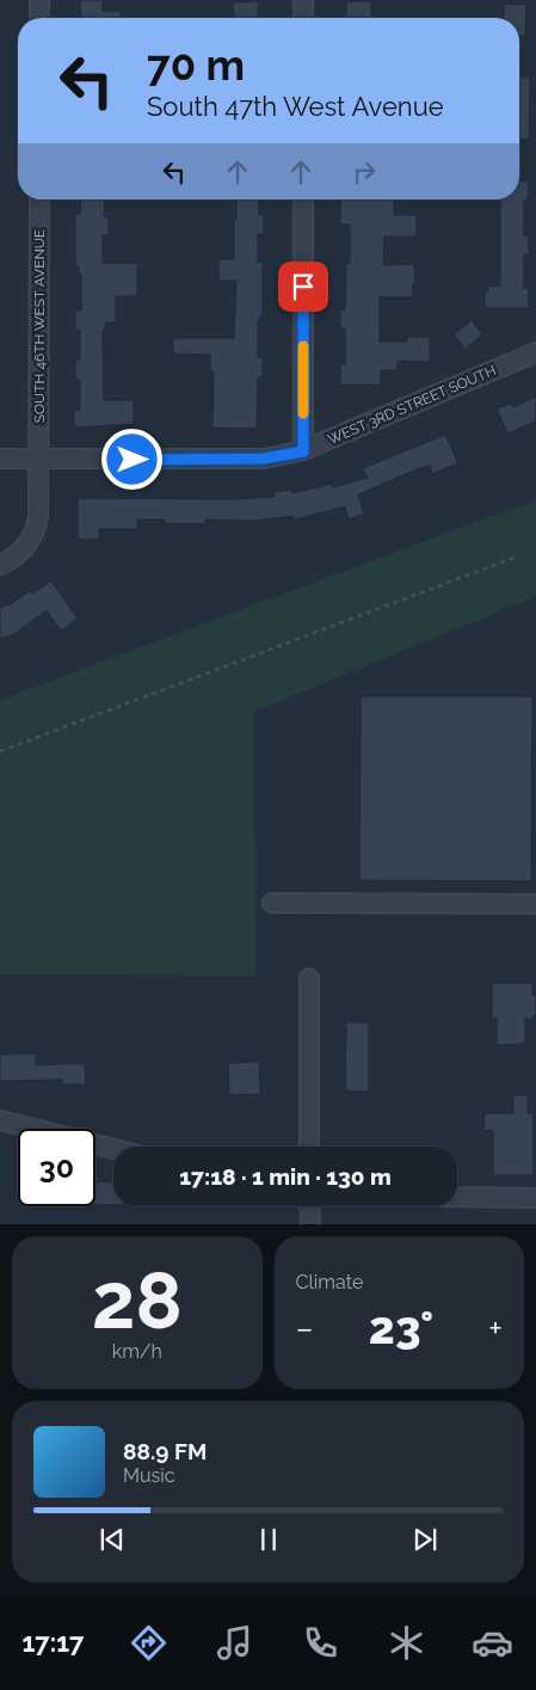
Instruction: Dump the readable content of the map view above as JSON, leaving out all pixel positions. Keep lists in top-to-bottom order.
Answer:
{
  "streets": {
    "street": ["SOUTH 46TH WEST AVENUE", "WEST 3RD STREET SOUTH"]
  },
  "crossings": [
    ["SOUTH 46TH WEST AVENUE", "WEST 3RD STREET SOUTH"]
  ],
  "page": {
    "turn": ["70 m", "South 47th West Avenue"],
    "limit": "30",
    "trip": "17:18 · 1 min · 130 m",
    "tile": [
      ["28", "km/h"],
      "Climate"
    ],
    "heat": ["−", "23°", "+"],
    "song": ["88.9 FM", "Music"],
    "tabs": "17:17"
  }
}
